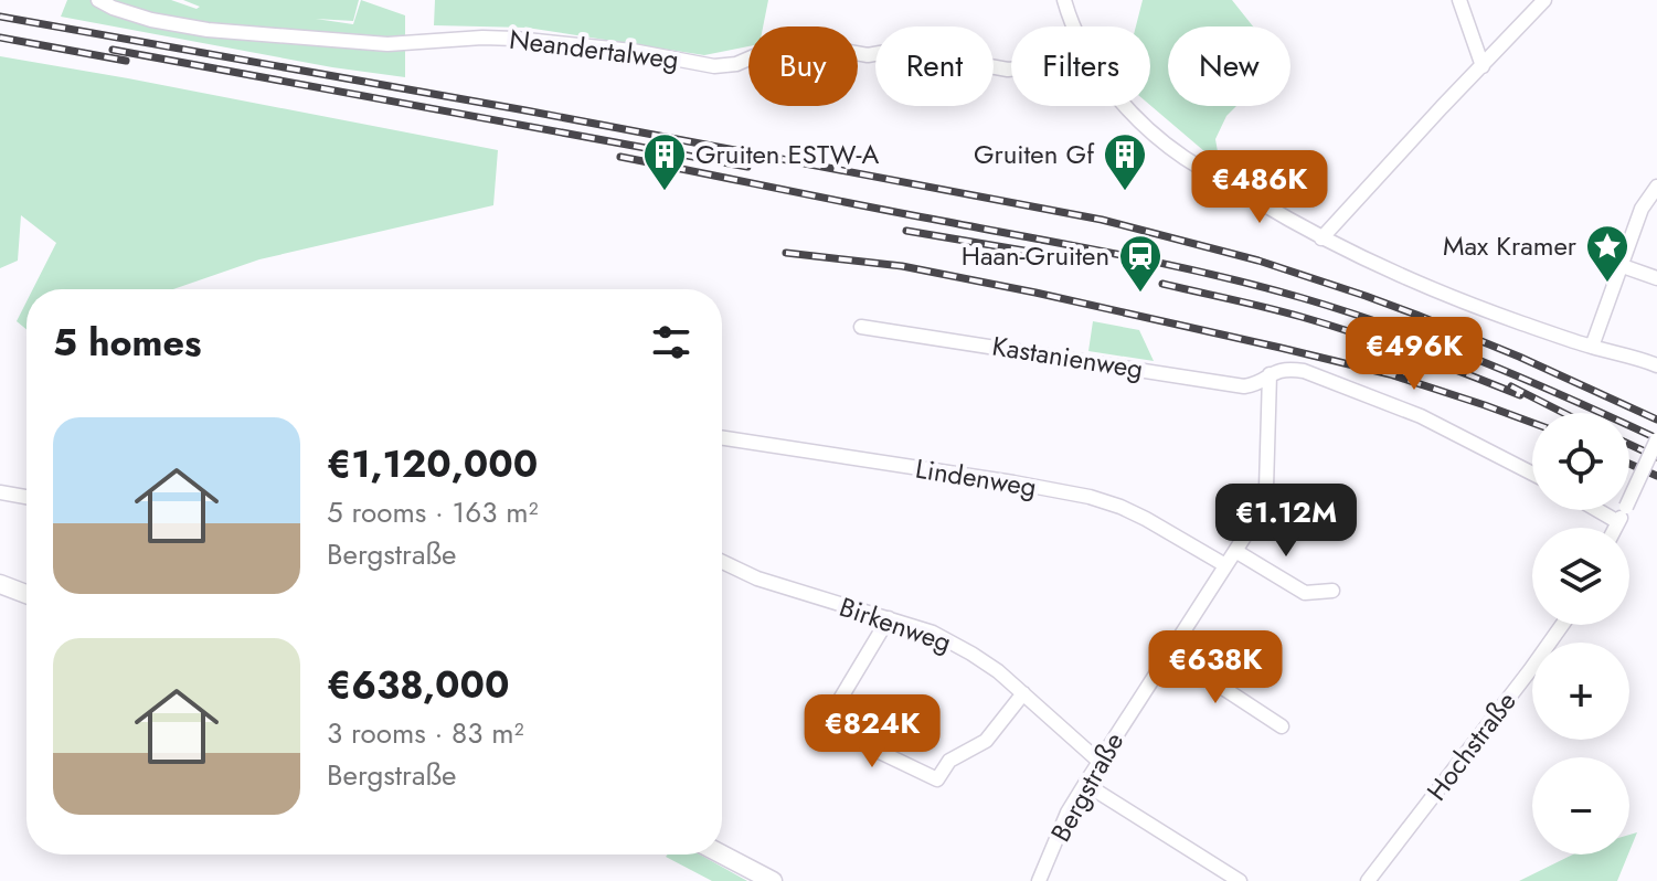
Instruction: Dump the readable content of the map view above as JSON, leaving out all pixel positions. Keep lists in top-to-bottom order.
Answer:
{
  "streets": {
    "street": [
      "Neandertalweg",
      "Kastanienweg",
      "Lindenweg",
      "Birkenweg",
      "Hochstraße",
      "Bergstraße"
    ]
  },
  "crossings": [
    ["Kastanienweg", "Bergstraße"],
    ["Lindenweg", "Bergstraße"],
    ["Birkenweg", "Bergstraße"]
  ],
  "places": {
    "building": ["Gruiten ESTW-A", "Gruiten Gf"],
    "place": ["Max Kramer"],
    "station": ["Haan-Gruiten"]
  },
  "page": {
    "chip": [
      "Buy",
      "Rent",
      "Filters",
      "New"
    ],
    "price": [
      "€486K",
      "€496K",
      "€1.12M",
      "€638K",
      "€824K"
    ],
    "heading": "5 homes",
    "list": [
      {
        "name": "€1,120,000",
        "note": "5 rooms · 163 m² · Bergstraße"
      },
      {
        "name": "€638,000",
        "note": "3 rooms · 83 m² · Bergstraße"
      }
    ],
    "map_buttons": ["+", "−"]
  }
}
